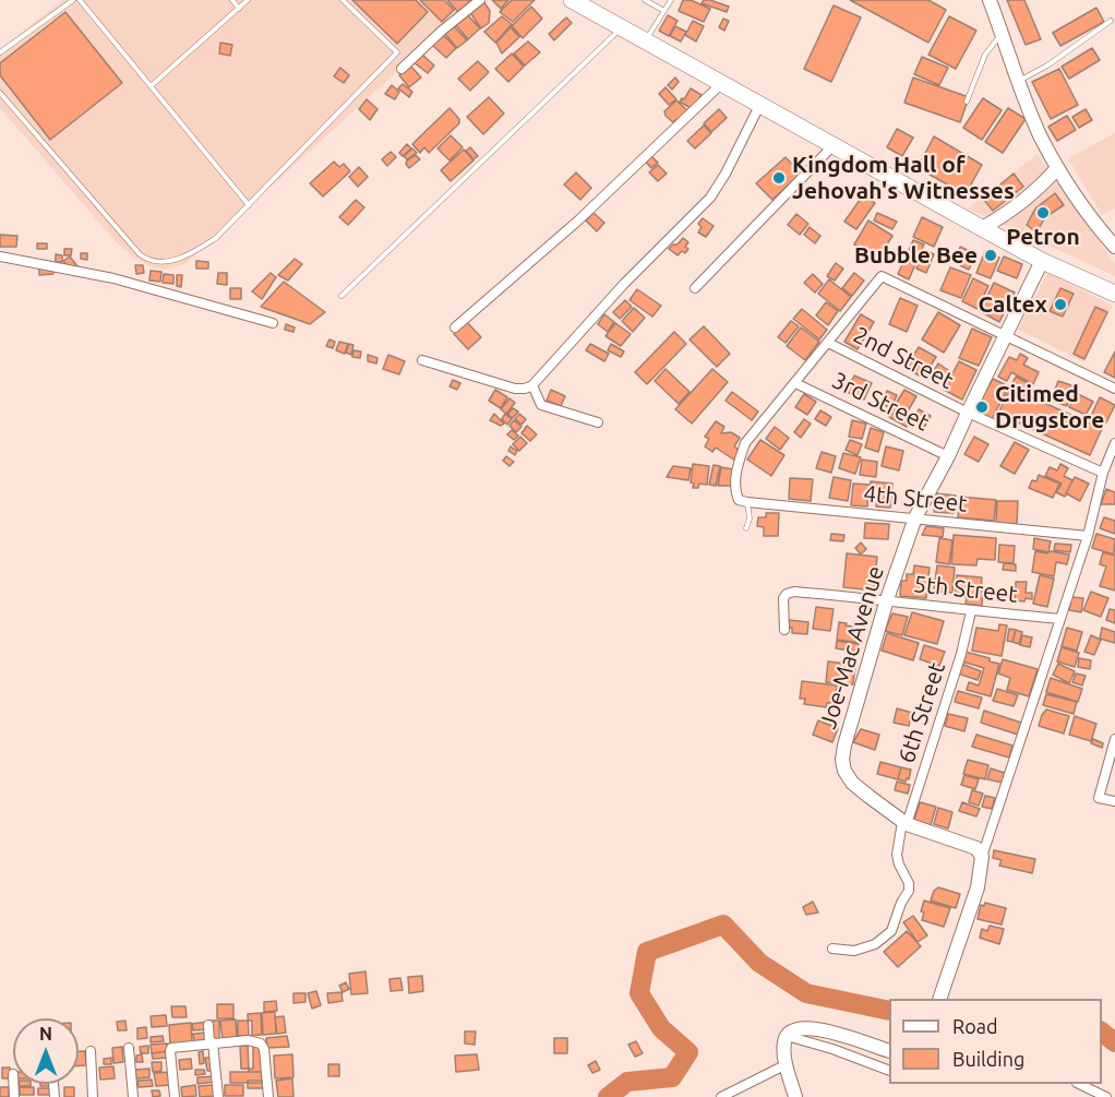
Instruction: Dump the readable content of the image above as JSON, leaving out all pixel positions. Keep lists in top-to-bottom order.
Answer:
{
  "streets": {
    "street": [
      "2nd Street",
      "3rd Street",
      "4th Street",
      "5th Street",
      "Joe-Mac Avenue",
      "6th Street"
    ]
  },
  "crossings": [
    ["2nd Street", "Joe-Mac Avenue"],
    ["3rd Street", "Joe-Mac Avenue"],
    ["4th Street", "Joe-Mac Avenue"],
    ["5th Street", "Joe-Mac Avenue"],
    ["5th Street", "6th Street"],
    ["Joe-Mac Avenue", "6th Street"]
  ],
  "places": [
    "Kingdom Hall of Jehovah's Witnesses",
    "Petron",
    "Bubble Bee",
    "Caltex",
    "Citimed Drugstore"
  ],
  "legend": ["Road", "Building"],
  "north": "top"
}
